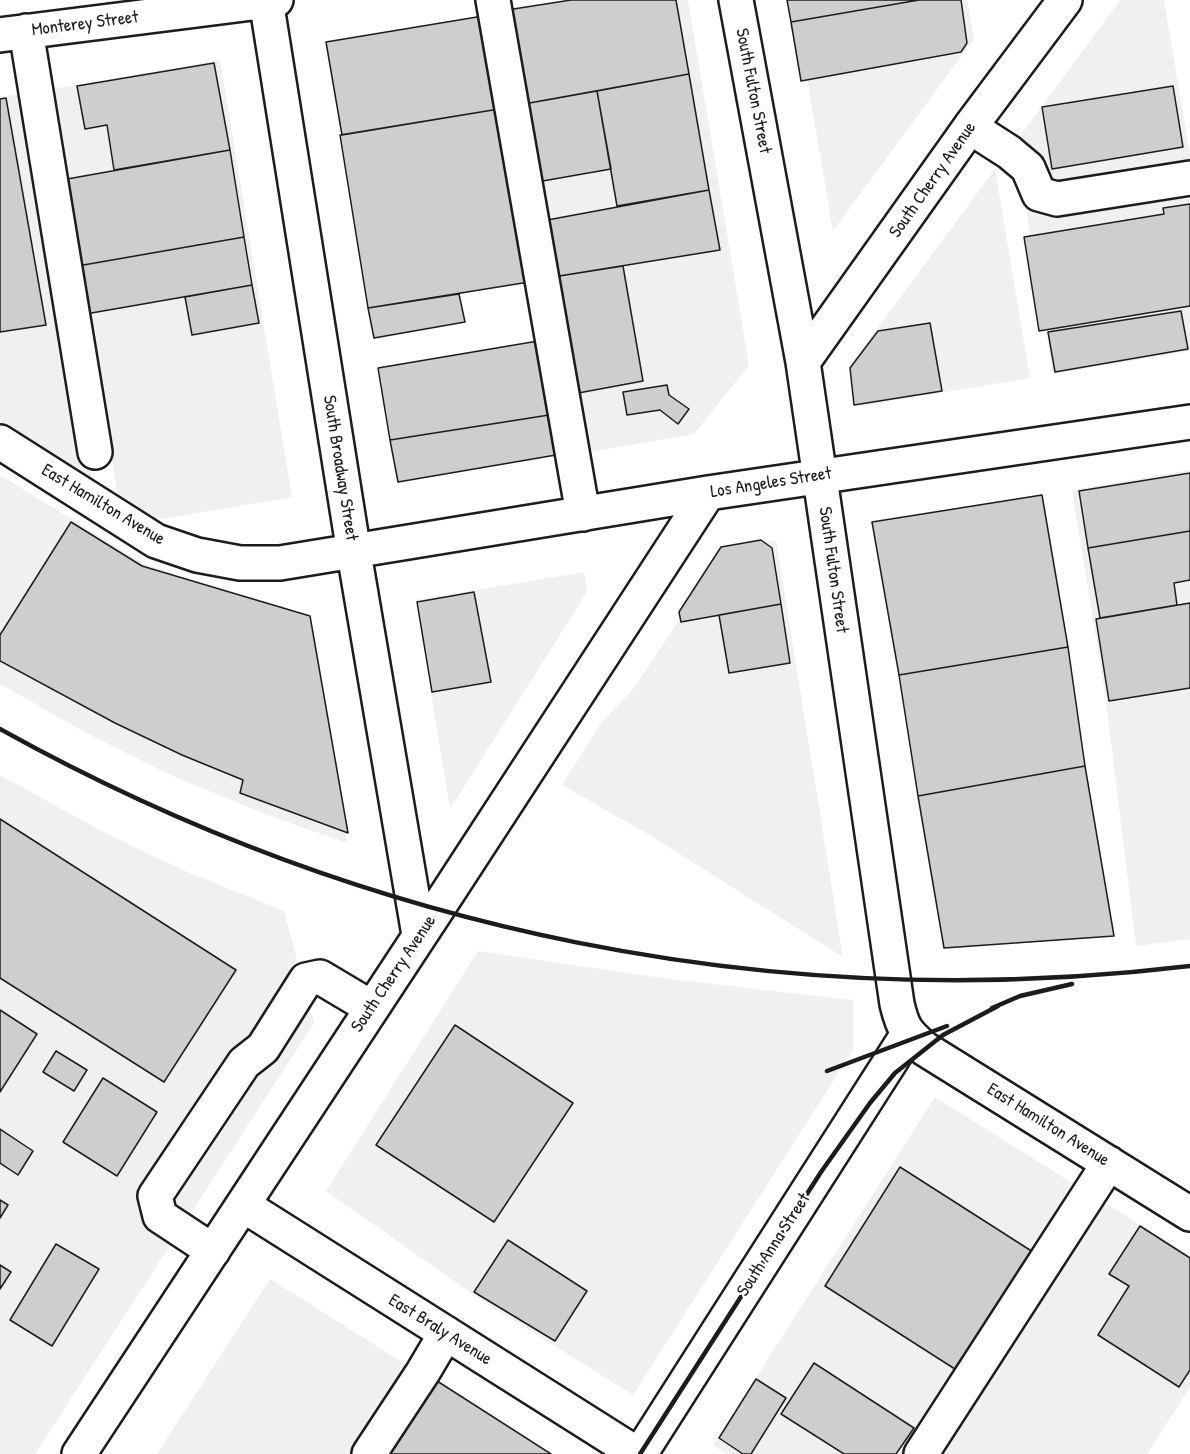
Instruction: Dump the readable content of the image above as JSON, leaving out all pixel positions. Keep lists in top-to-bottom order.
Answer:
{
  "streets": {
    "street": [
      "Monterey Street",
      "South Fulton Street",
      "South Cherry Avenue",
      "South Broadway Street",
      "Los Angeles Street",
      "East Hamilton Avenue",
      "South Anna Street",
      "East Braly Avenue"
    ]
  },
  "crossings": [
    ["Monterey Street", "South Broadway Street"],
    ["South Fulton Street", "South Cherry Avenue"],
    ["South Fulton Street", "Los Angeles Street"],
    ["South Fulton Street", "East Hamilton Avenue"],
    ["South Fulton Street", "South Anna Street"],
    ["South Cherry Avenue", "South Broadway Street"],
    ["South Cherry Avenue", "Los Angeles Street"],
    ["South Cherry Avenue", "East Braly Avenue"],
    ["South Broadway Street", "Los Angeles Street"],
    ["South Broadway Street", "East Hamilton Avenue"],
    ["Los Angeles Street", "East Hamilton Avenue"],
    ["East Hamilton Avenue", "South Anna Street"],
    ["South Anna Street", "East Braly Avenue"]
  ]
}
